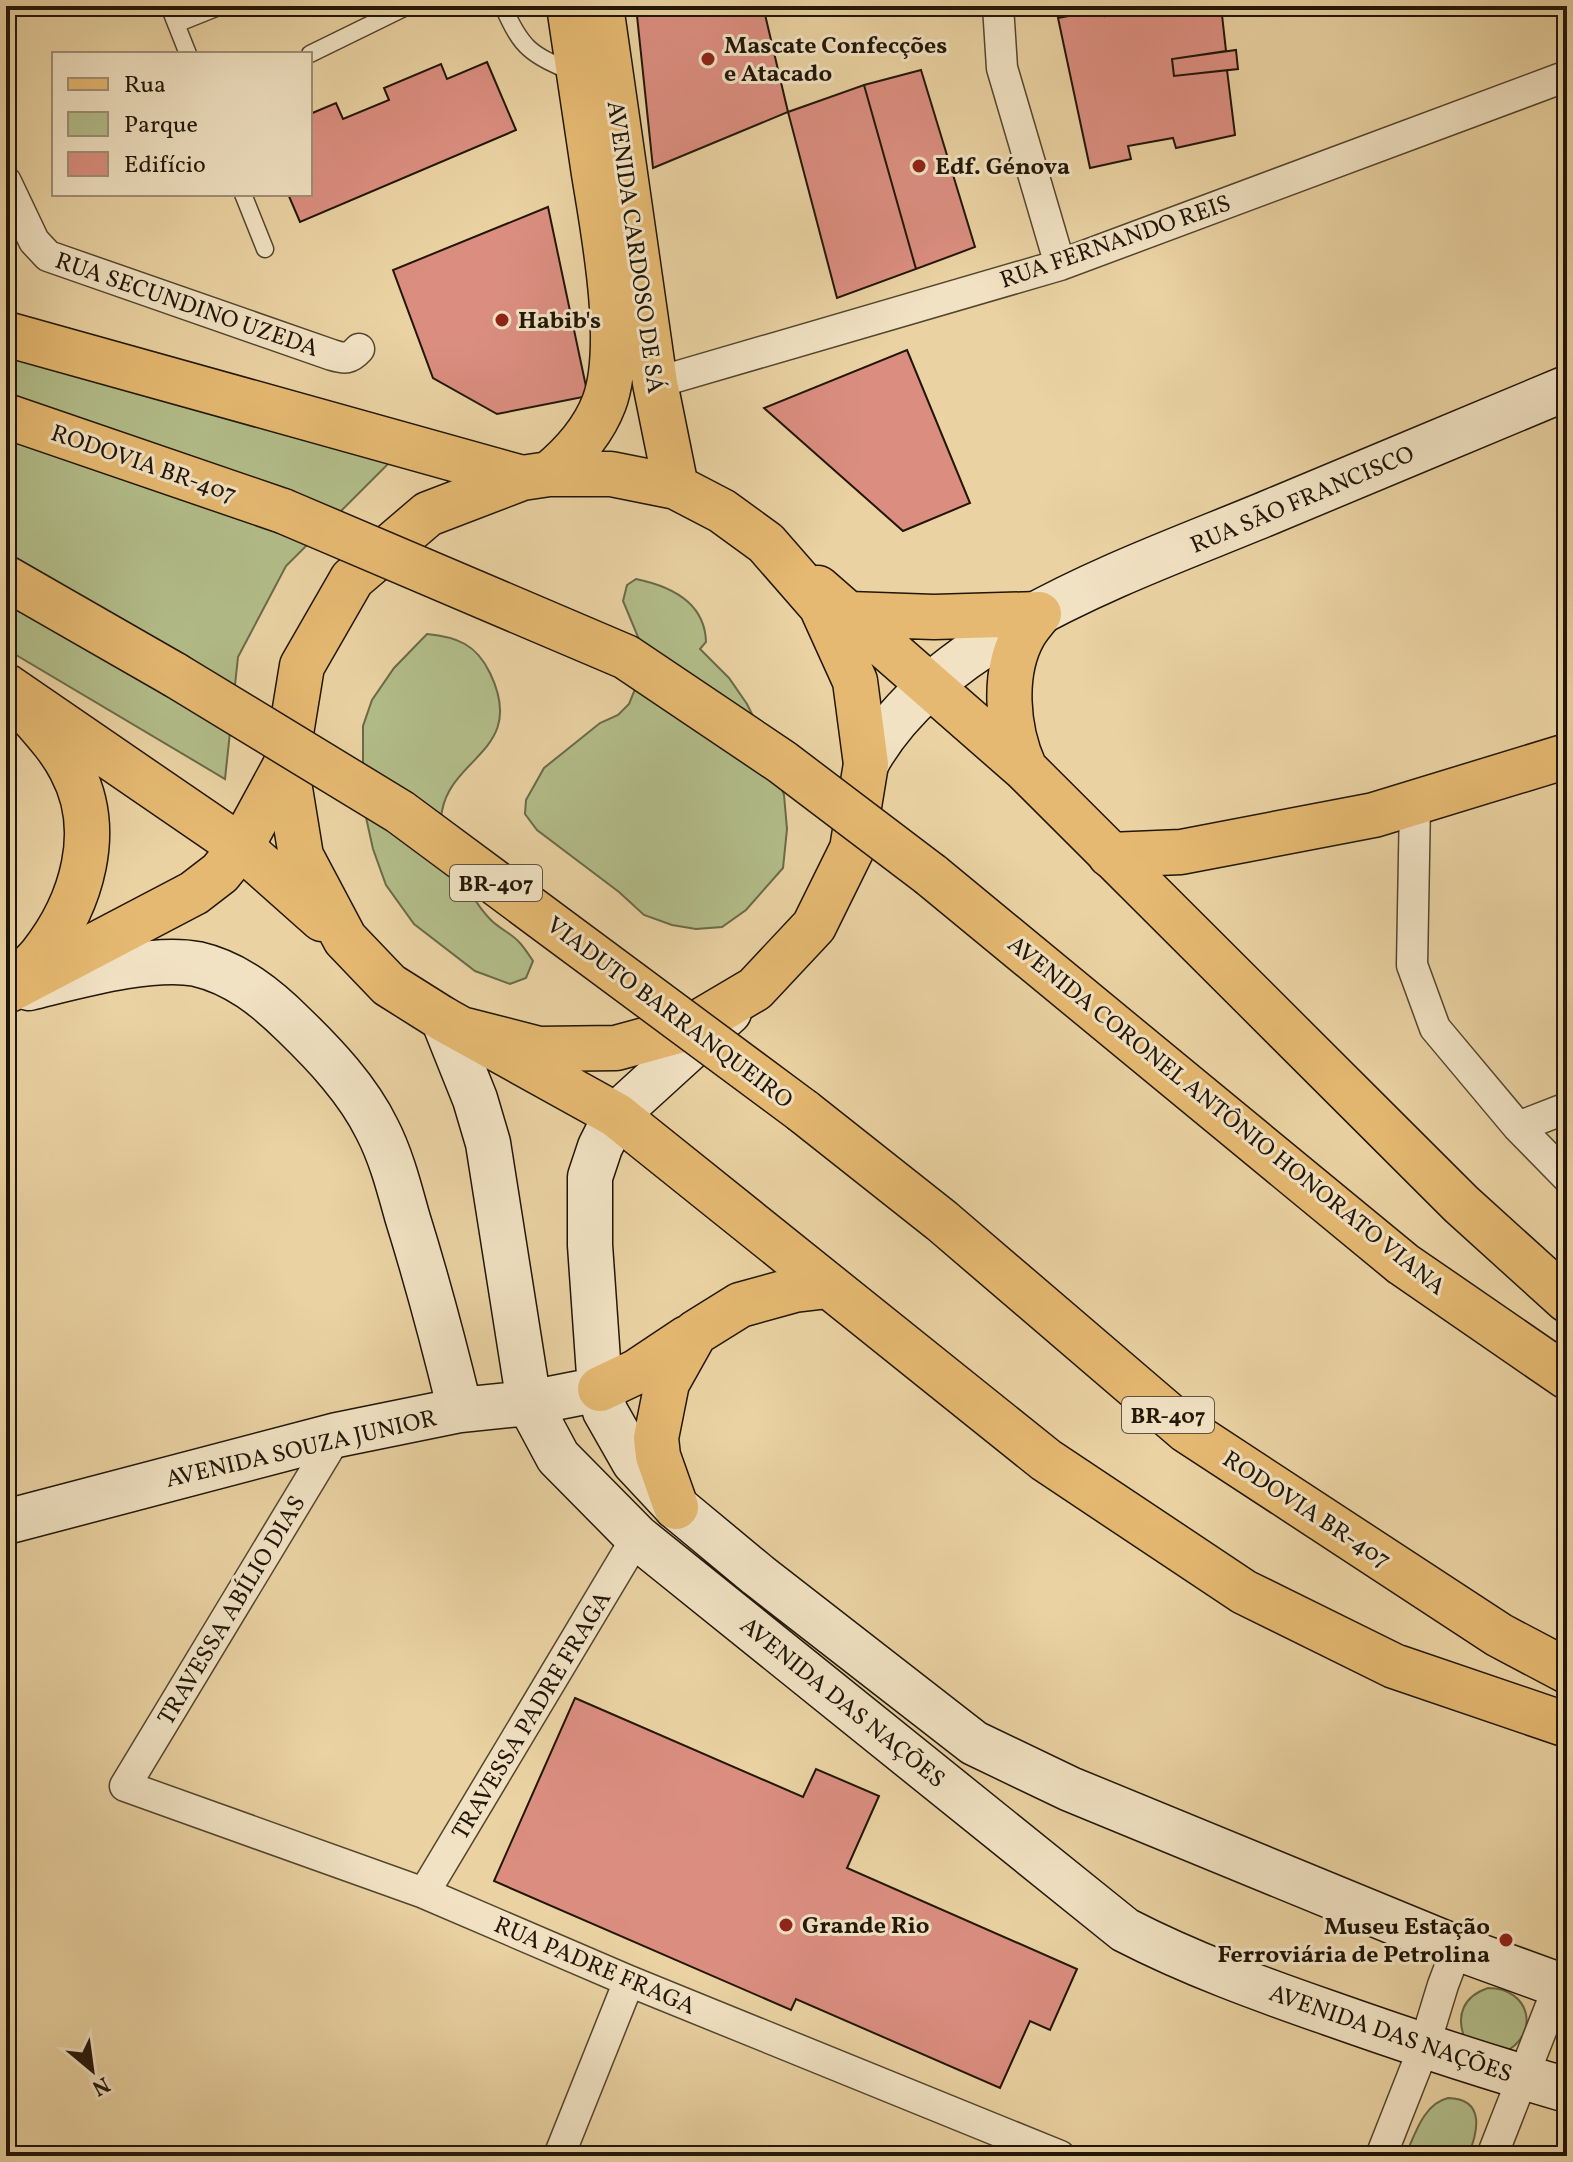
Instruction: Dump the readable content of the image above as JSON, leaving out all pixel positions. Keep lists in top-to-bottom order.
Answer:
{
  "streets": {
    "main road": [
      "AVENIDA CARDOSO DE SÁ",
      "RODOVIA BR-407",
      "RUA SÃO FRANCISCO",
      "BR-407",
      "VIADUTO BARRANQUEIRO",
      "AVENIDA CORONEL ANTÔNIO HONORATO VIANA",
      "AVENIDA SOUZA JUNIOR",
      "AVENIDA DAS NAÇÕES"
    ],
    "street": [
      "RUA FERNANDO REIS",
      "RUA SECUNDINO UZEDA",
      "TRAVESSA ABÍLIO DIAS",
      "TRAVESSA PADRE FRAGA",
      "RUA PADRE FRAGA"
    ]
  },
  "crossings": [
    ["RUA FERNANDO REIS", "AVENIDA CARDOSO DE SÁ"],
    ["RODOVIA BR-407", "VIADUTO BARRANQUEIRO"],
    ["RODOVIA BR-407", "AVENIDA CORONEL ANTÔNIO HONORATO VIANA"],
    ["AVENIDA SOUZA JUNIOR", "TRAVESSA ABÍLIO DIAS"],
    ["AVENIDA SOUZA JUNIOR", "AVENIDA DAS NAÇÕES"],
    ["TRAVESSA ABÍLIO DIAS", "RUA PADRE FRAGA"],
    ["AVENIDA DAS NAÇÕES", "TRAVESSA PADRE FRAGA"],
    ["TRAVESSA PADRE FRAGA", "RUA PADRE FRAGA"]
  ],
  "places": [
    "Mascate Confecções e Atacado",
    "Edf. Génova",
    "Habib's",
    "Grande Rio",
    "Museu Estação Ferroviária de Petrolina"
  ],
  "legend": ["Rua", "Parque", "Edifício"],
  "north": "bottom right"
}
